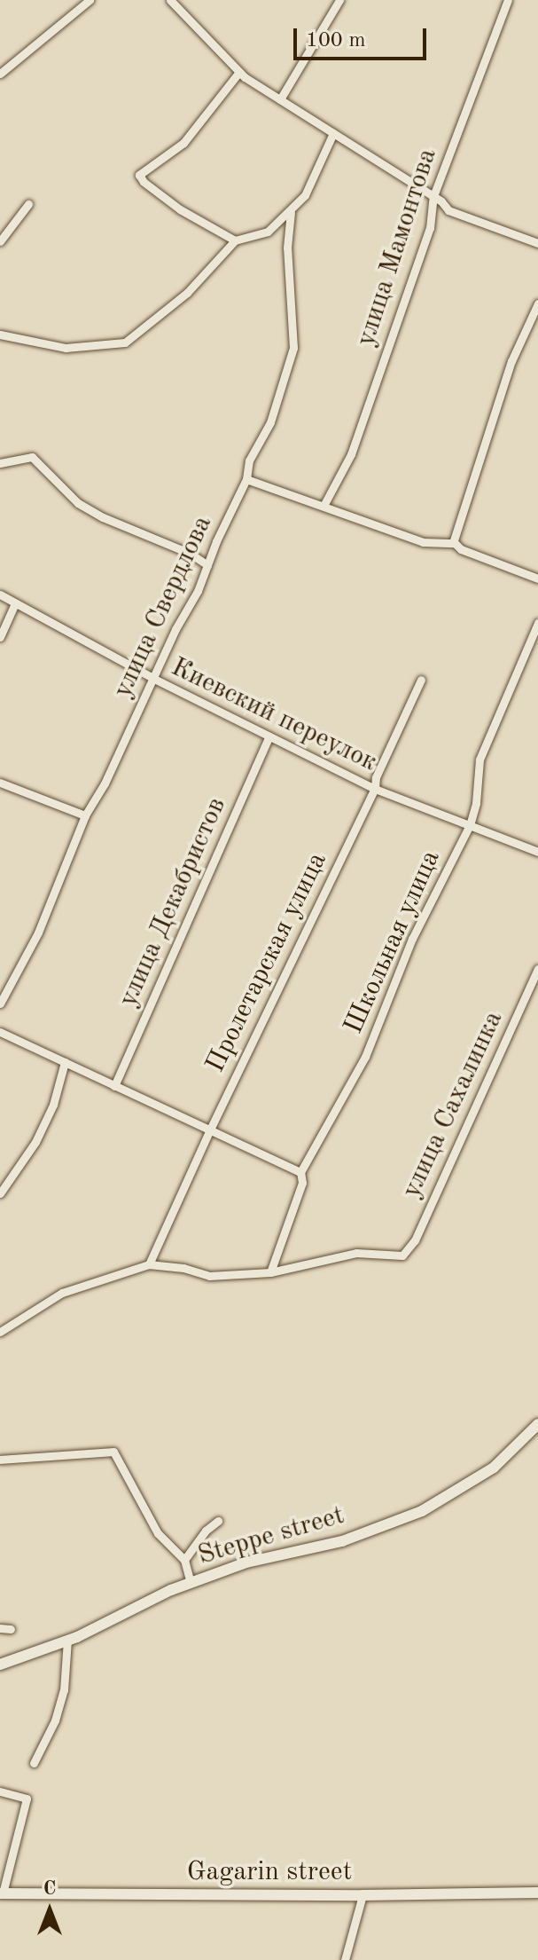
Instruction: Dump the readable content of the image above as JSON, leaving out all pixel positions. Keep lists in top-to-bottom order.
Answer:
{
  "streets": {
    "main road": ["Steppe street", "Gagarin street"],
    "street": [
      "улица Мамонтова",
      "улица Свердлова",
      "Киевский переулок",
      "улица Декабристов",
      "Школьная улица",
      "Пролетарская улица",
      "улица Сахалинка"
    ]
  },
  "crossings": [
    ["улица Свердлова", "Киевский переулок"],
    ["Киевский переулок", "улица Декабристов"],
    ["Киевский переулок", "Школьная улица"],
    ["Киевский переулок", "Пролетарская улица"],
    ["Школьная улица", "улица Сахалинка"]
  ],
  "scale_bar": "100 m",
  "north": "top"
}
